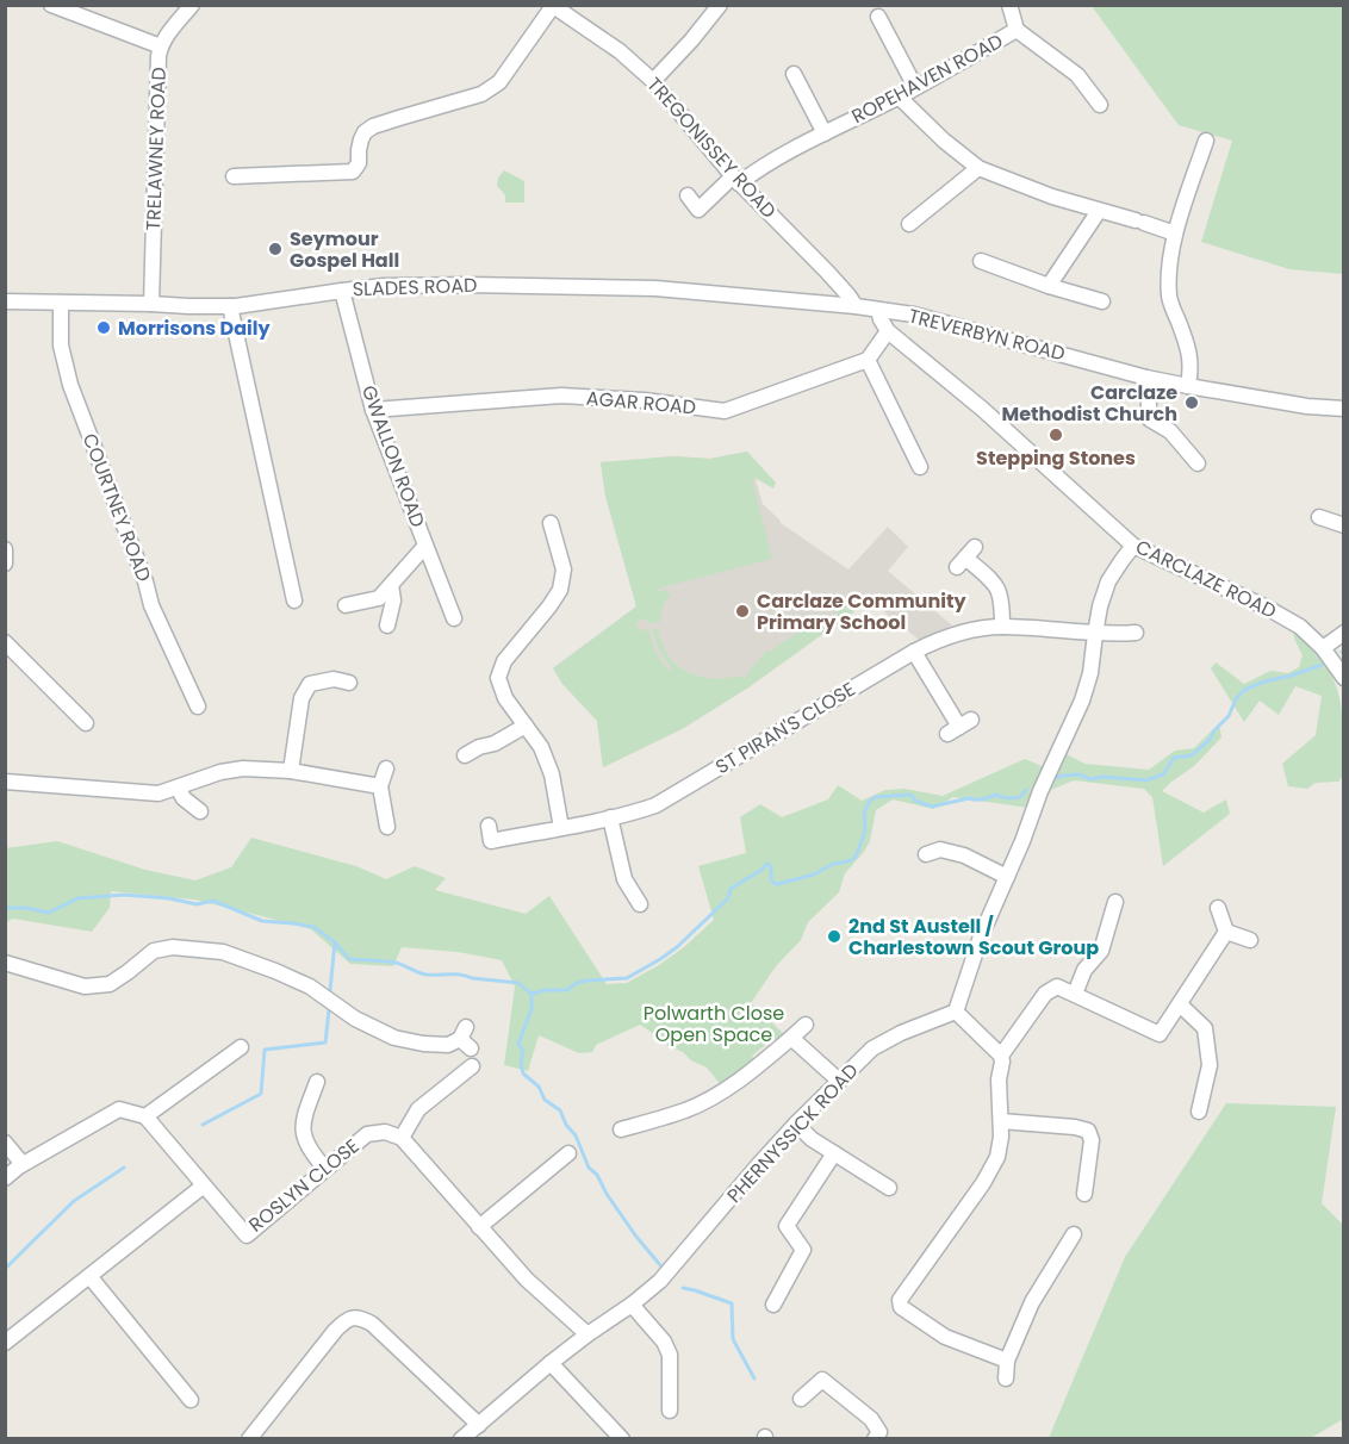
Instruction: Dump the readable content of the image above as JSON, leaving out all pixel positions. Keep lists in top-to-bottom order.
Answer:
{
  "streets": {
    "street": [
      "ROPEHAVEN ROAD",
      "TREGONISSEY ROAD",
      "TRELAWNEY ROAD",
      "SLADES ROAD",
      "TREVERBYN ROAD",
      "AGAR ROAD",
      "GWALLON ROAD",
      "COURTNEY ROAD",
      "CARCLAZE ROAD",
      "ST PIRAN'S CLOSE",
      "PHERNYSSICK ROAD",
      "ROSLYN CLOSE"
    ]
  },
  "crossings": [
    ["ROPEHAVEN ROAD", "TREGONISSEY ROAD"],
    ["TREGONISSEY ROAD", "TREVERBYN ROAD"],
    ["TRELAWNEY ROAD", "SLADES ROAD"],
    ["SLADES ROAD", "TREVERBYN ROAD"],
    ["SLADES ROAD", "GWALLON ROAD"],
    ["SLADES ROAD", "COURTNEY ROAD"],
    ["TREVERBYN ROAD", "CARCLAZE ROAD"],
    ["AGAR ROAD", "GWALLON ROAD"]
  ],
  "parks": ["Polwarth Close Open Space"],
  "places": [
    "Seymour Gospel Hall",
    "Morrisons Daily",
    "Carclaze Methodist Church",
    "Stepping Stones",
    "Carclaze Community Primary School",
    "2nd St Austell / Charlestown Scout Group"
  ]
}
